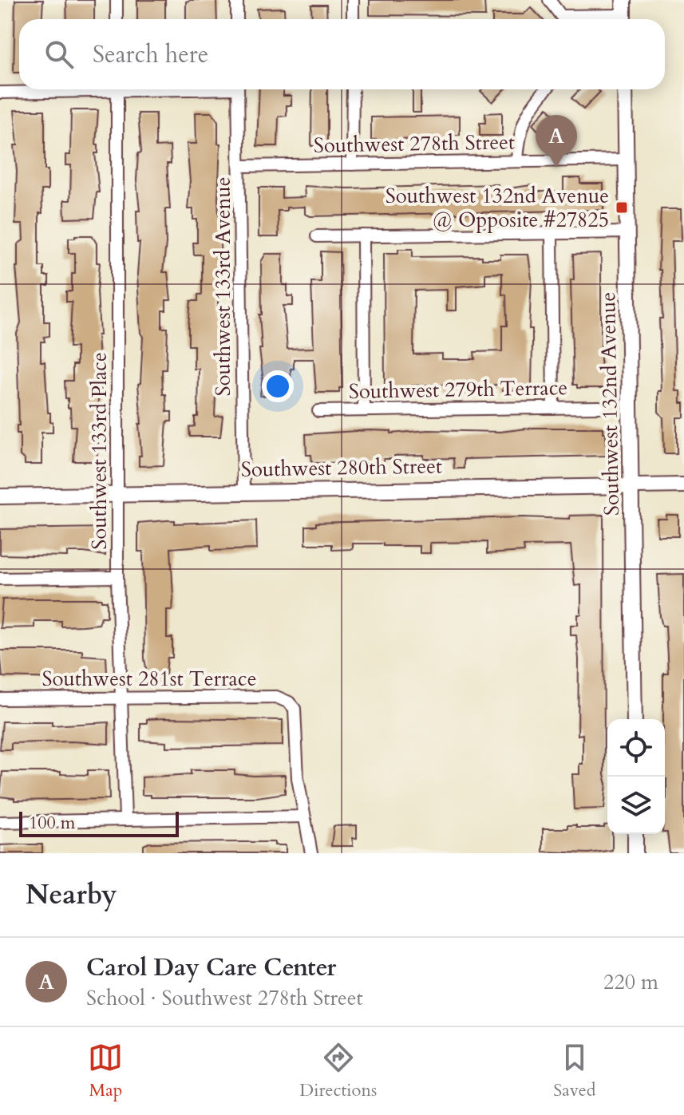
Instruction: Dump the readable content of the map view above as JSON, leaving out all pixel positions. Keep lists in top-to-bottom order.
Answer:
{
  "streets": {
    "street": [
      "Southwest 278th Street",
      "Southwest 133rd Avenue",
      "Southwest 279th Terrace",
      "Southwest 132nd Avenue",
      "Southwest 133rd Place",
      "Southwest 280th Street",
      "Southwest 281st Terrace"
    ]
  },
  "crossings": [
    ["Southwest 278th Street", "Southwest 133rd Avenue"],
    ["Southwest 278th Street", "Southwest 132nd Avenue"],
    ["Southwest 133rd Avenue", "Southwest 280th Street"],
    ["Southwest 132nd Avenue", "Southwest 280th Street"],
    ["Southwest 133rd Place", "Southwest 280th Street"],
    ["Southwest 133rd Place", "Southwest 281st Terrace"]
  ],
  "places": {
    "transit": ["Southwest 132nd Avenue @ Opposite #27825"]
  },
  "scale_bar": "100 m",
  "page": {
    "search": "Search here",
    "pins": "A",
    "scale": "100 m",
    "heading": "Nearby",
    "list": [
      {
        "mark": "A",
        "name": "Carol Day Care Center",
        "note": "School · Southwest 278th Street",
        "value": "220 m"
      }
    ],
    "nav": ["Map", "Directions", "Saved"]
  }
}
